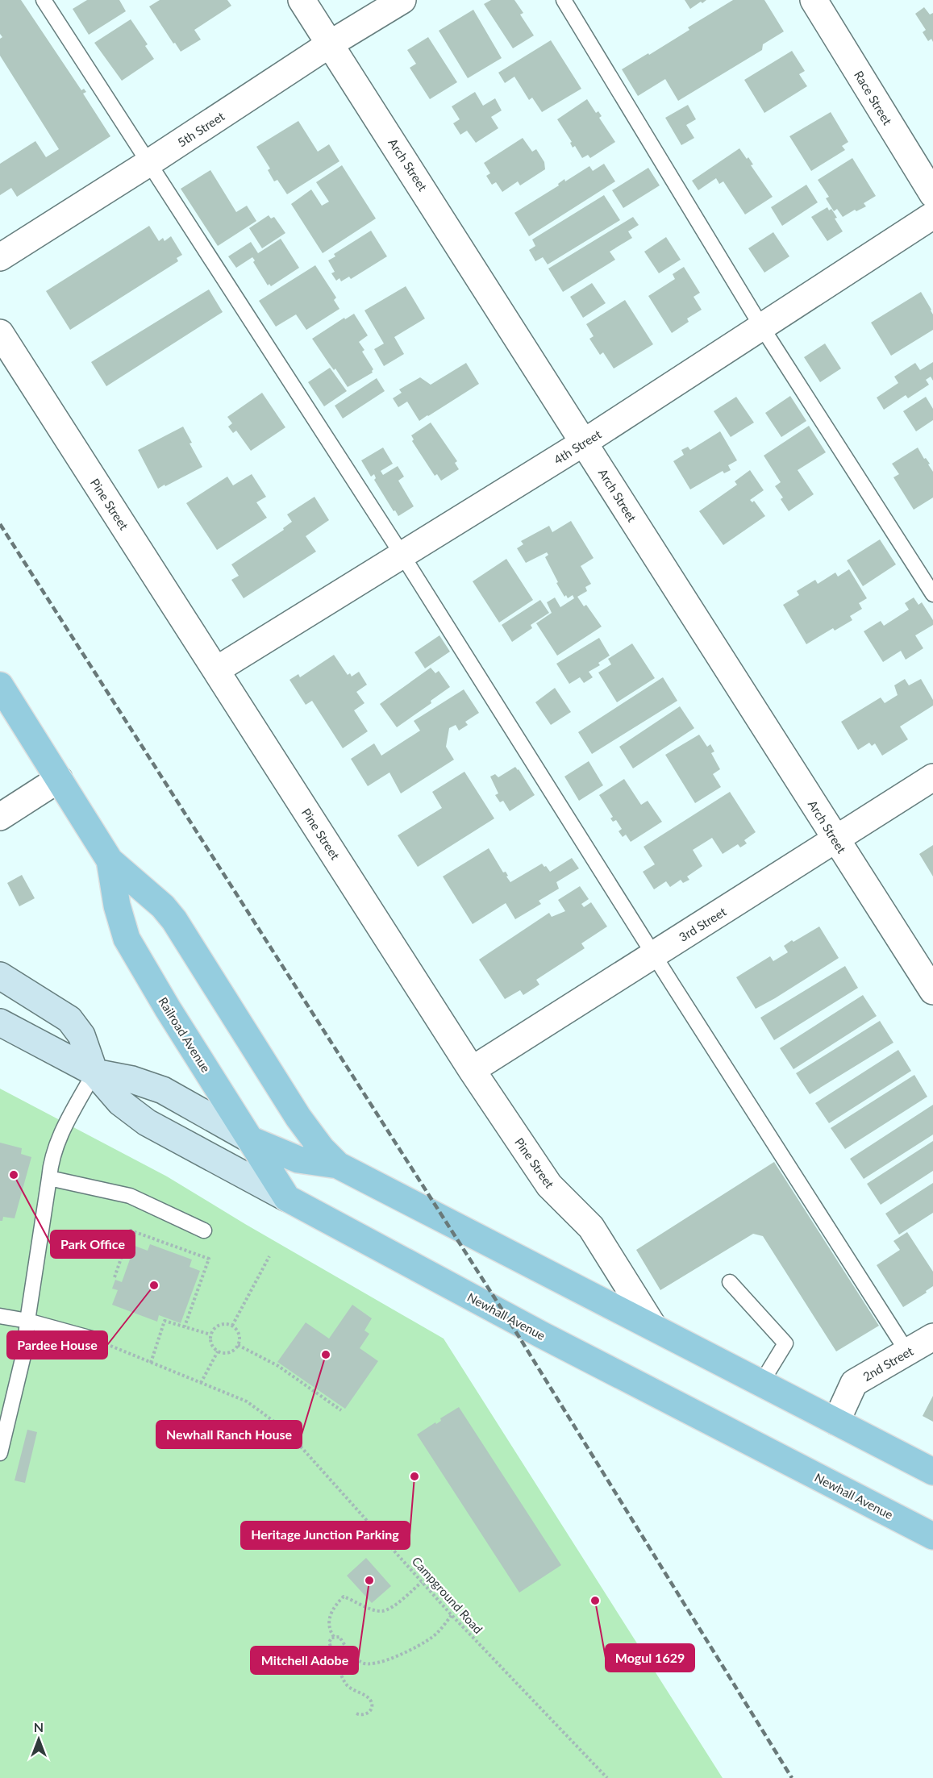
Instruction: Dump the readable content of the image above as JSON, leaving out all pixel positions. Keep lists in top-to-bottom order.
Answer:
{
  "streets": {
    "main road": ["Railroad Avenue", "Newhall Avenue"],
    "street": [
      "Race Street",
      "5th Street",
      "Arch Street",
      "4th Street",
      "Pine Street",
      "3rd Street",
      "2nd Street"
    ],
    "path": ["Campground Road"]
  },
  "crossings": [
    ["5th Street", "Arch Street"],
    ["Arch Street", "4th Street"],
    ["Arch Street", "3rd Street"],
    ["4th Street", "Pine Street"],
    ["Pine Street", "3rd Street"],
    ["Pine Street", "Newhall Avenue"],
    ["Railroad Avenue", "Newhall Avenue"],
    ["Newhall Avenue", "2nd Street"]
  ],
  "places": [
    "Park Office",
    "Pardee House",
    "Newhall Ranch House",
    "Heritage Junction Parking",
    "Mitchell Adobe",
    "Mogul 1629"
  ],
  "north": "top"
}
